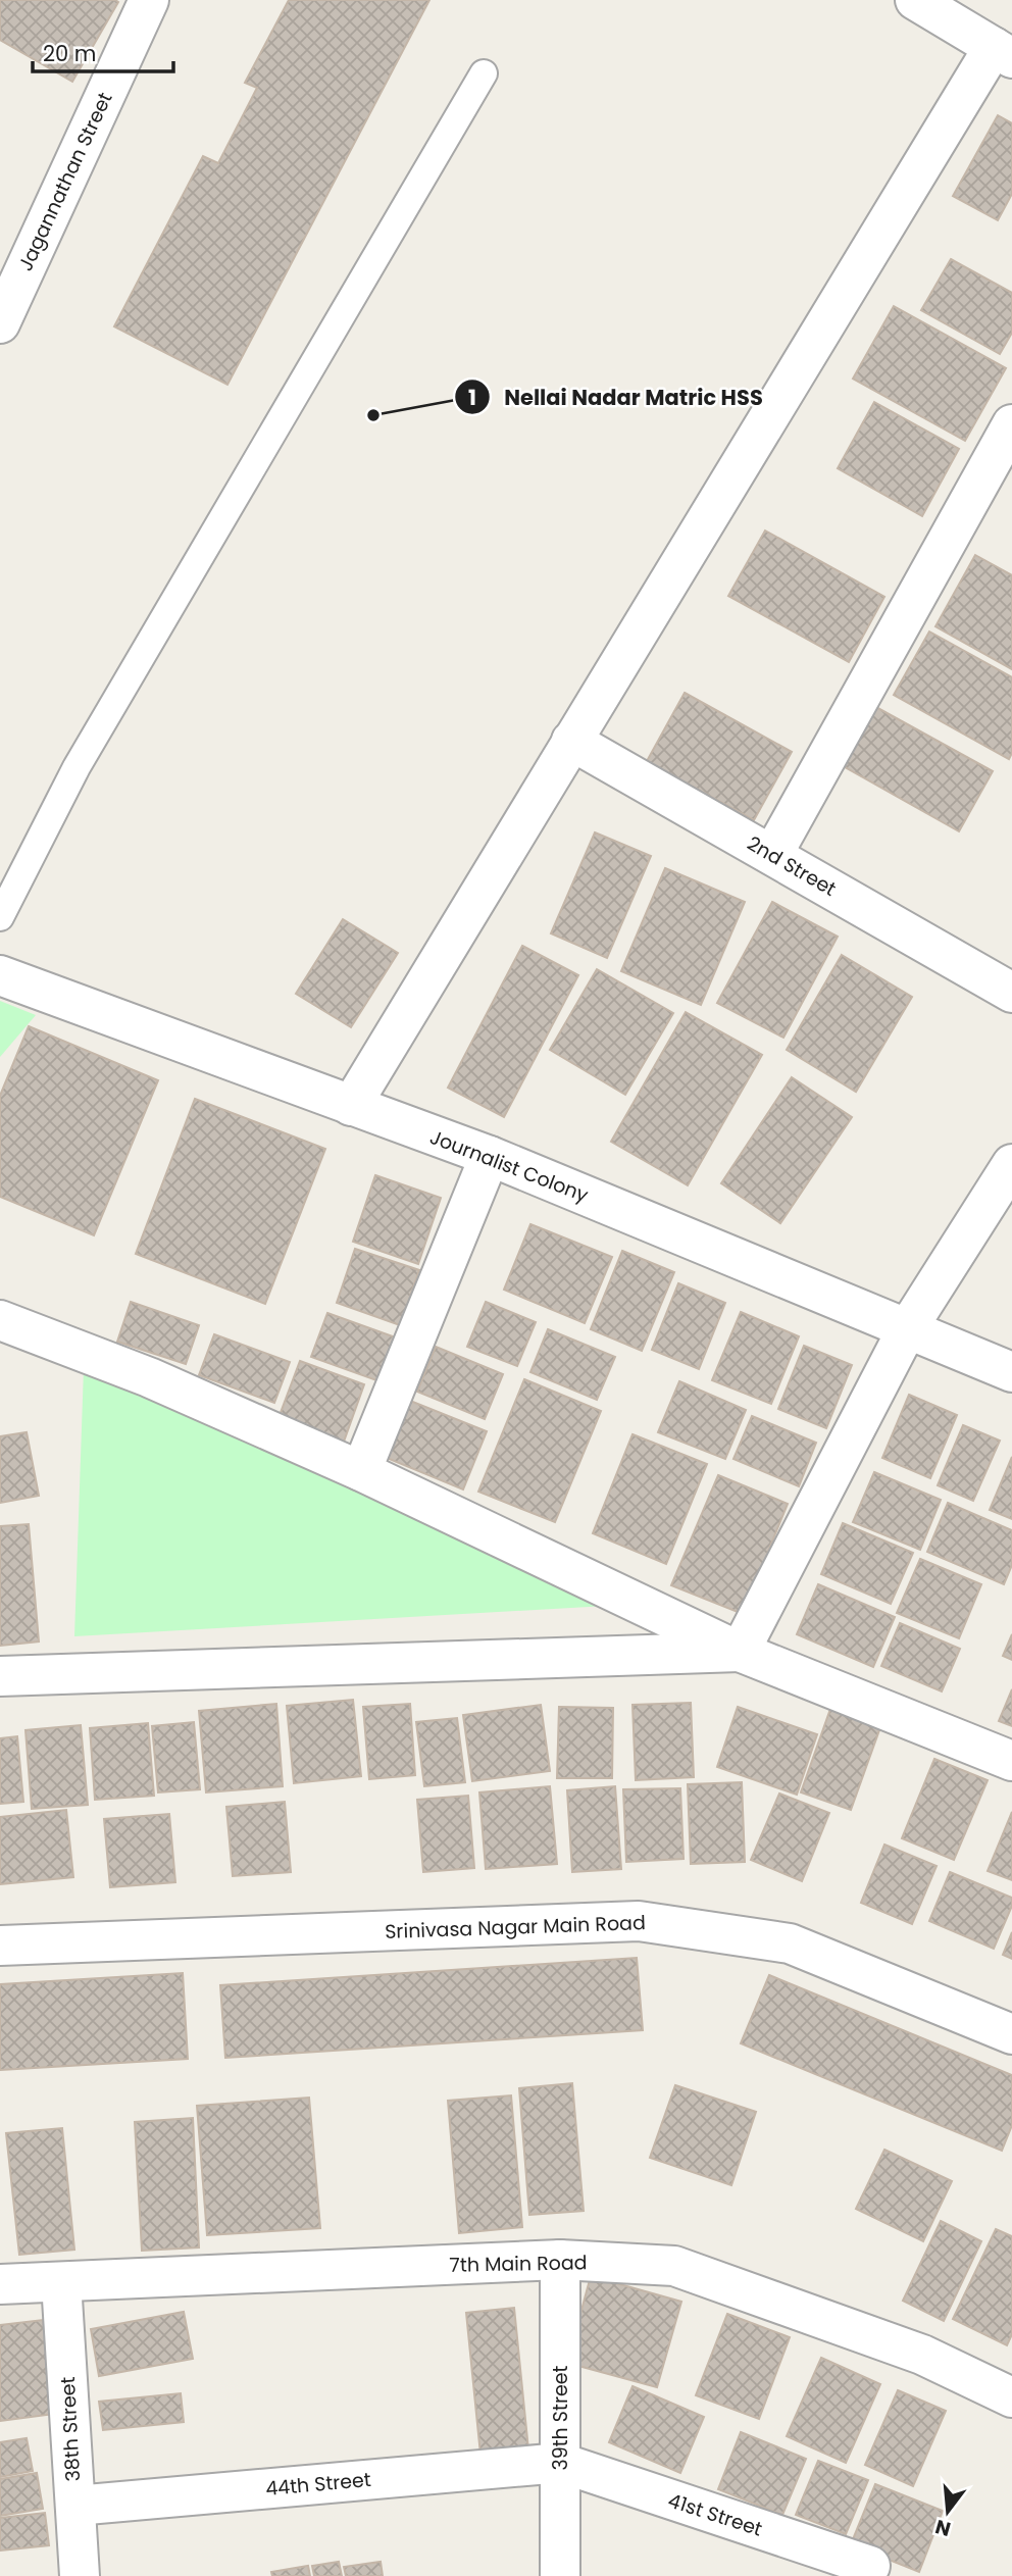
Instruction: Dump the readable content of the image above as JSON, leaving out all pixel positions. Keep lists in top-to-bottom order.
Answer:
{
  "streets": {
    "street": [
      "Jagannathan Street",
      "2nd Street",
      "Journalist Colony",
      "Srinivasa Nagar Main Road",
      "7th Main Road",
      "39th Street",
      "38th Street",
      "44th Street",
      "41st Street"
    ]
  },
  "crossings": [
    ["7th Main Road", "39th Street"],
    ["7th Main Road", "38th Street"],
    ["39th Street", "44th Street"],
    ["39th Street", "41st Street"],
    ["38th Street", "44th Street"],
    ["44th Street", "41st Street"]
  ],
  "places": ["Nellai Nadar Matric HSS"],
  "scale_bar": "20 m",
  "north": "bottom"
}
